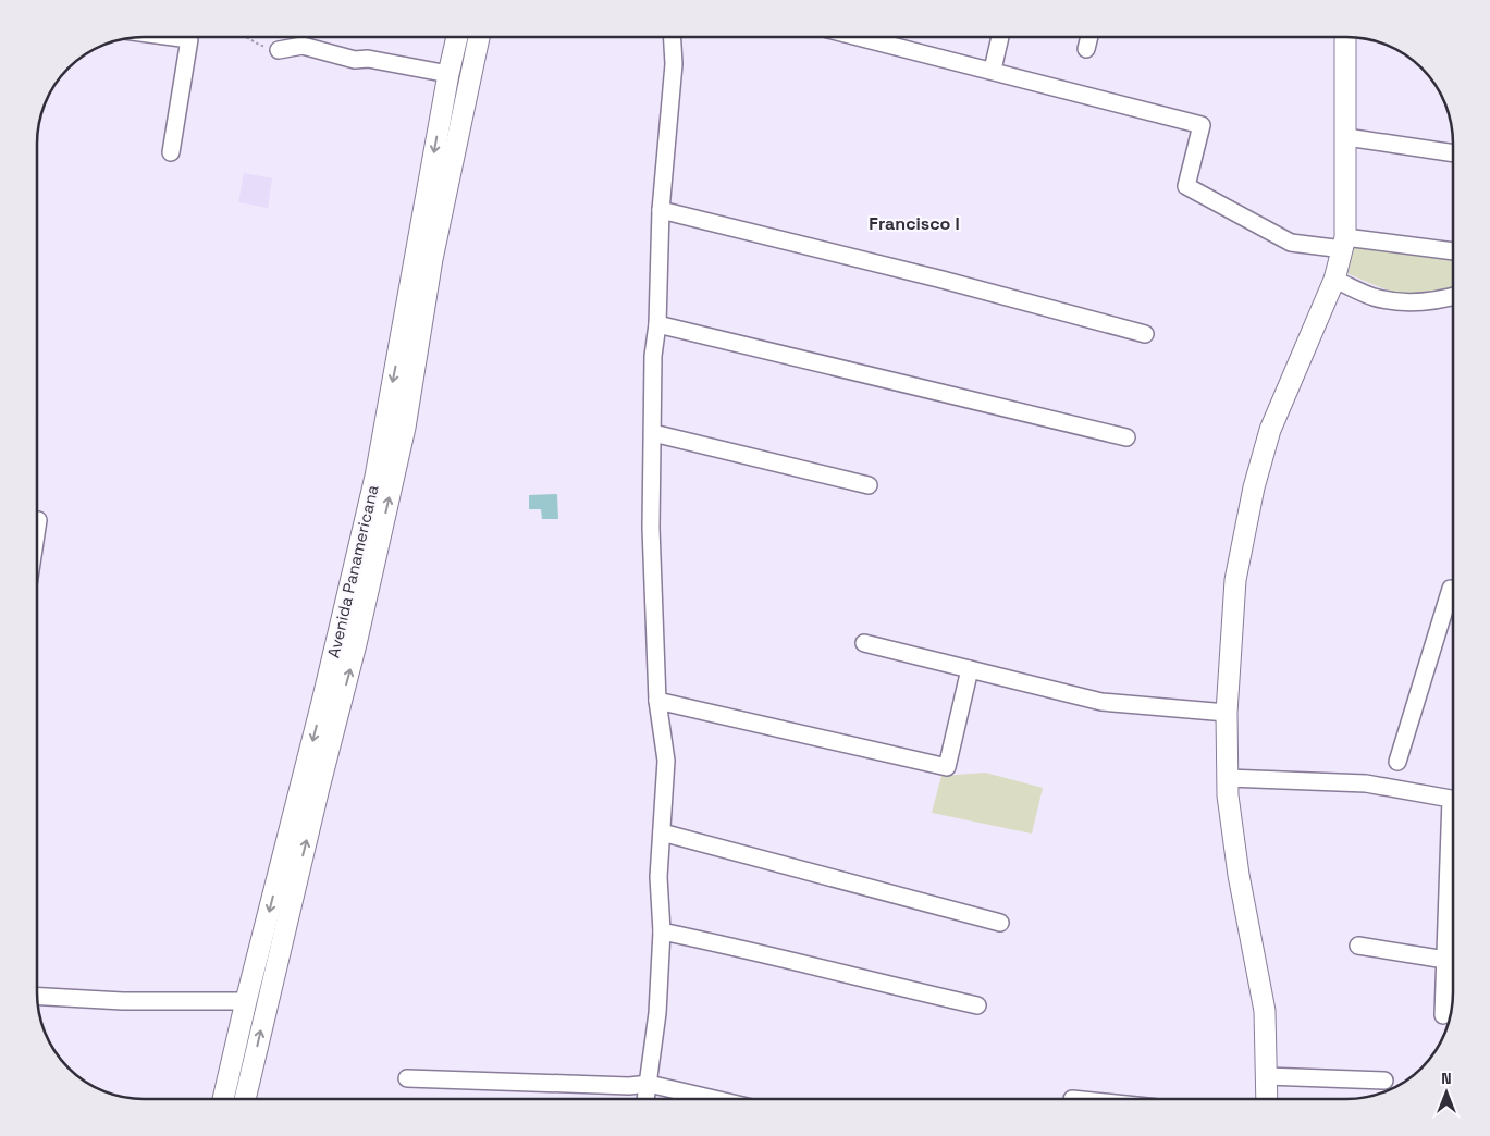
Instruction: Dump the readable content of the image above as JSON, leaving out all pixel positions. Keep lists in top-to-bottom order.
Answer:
{
  "streets": {
    "main road": ["Avenida Panamericana"]
  },
  "districts": ["Francisco I"],
  "north": "top"
}
